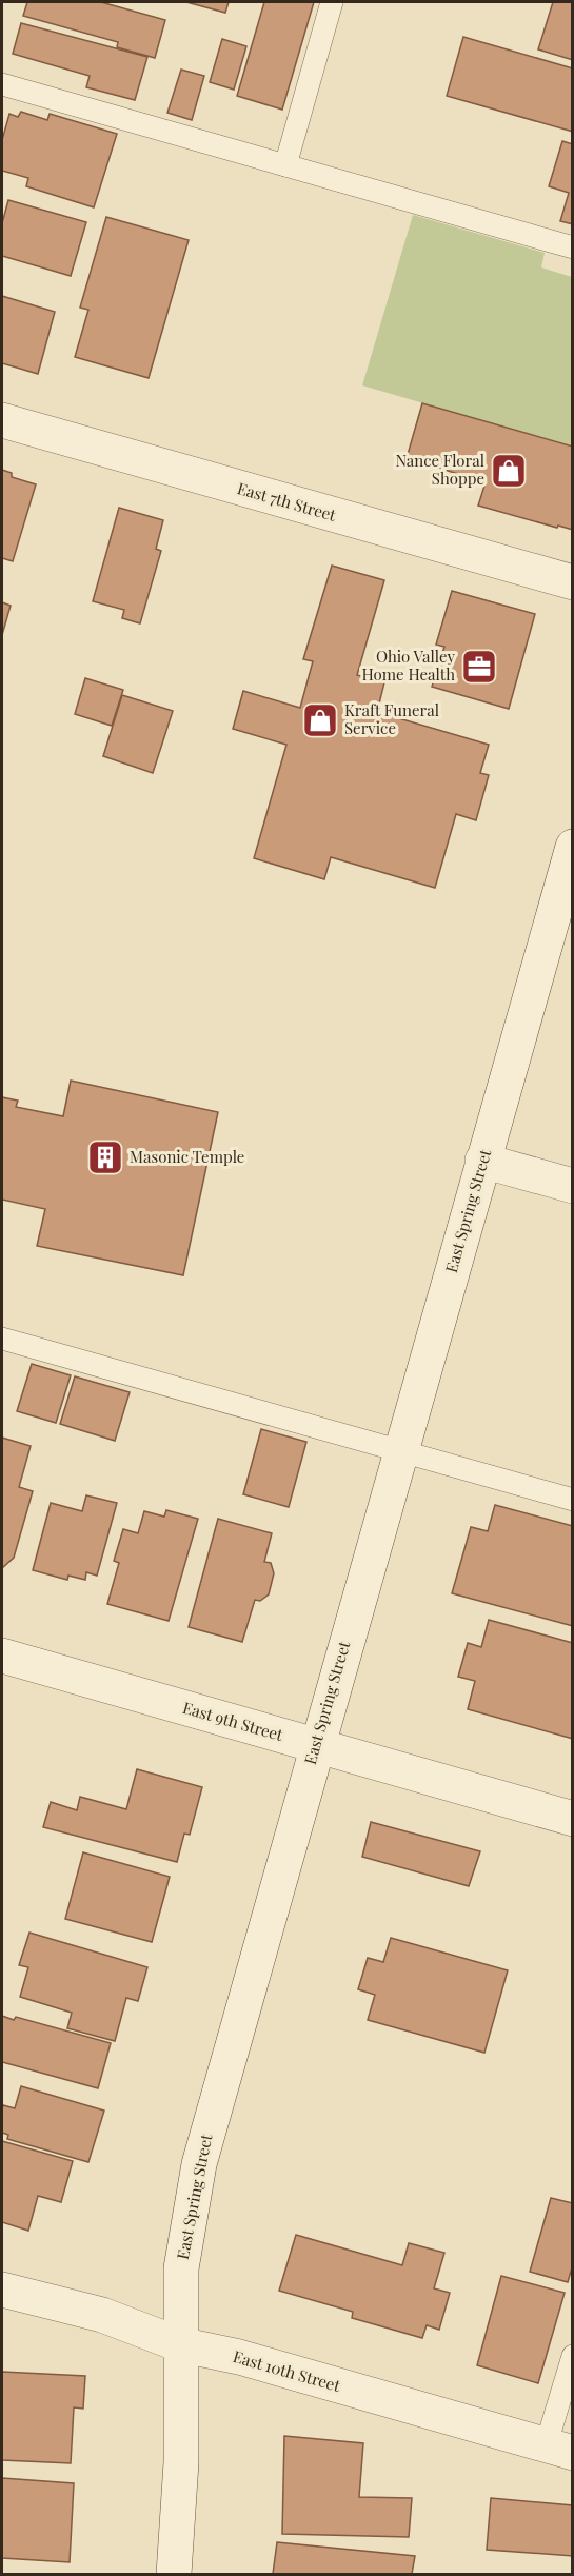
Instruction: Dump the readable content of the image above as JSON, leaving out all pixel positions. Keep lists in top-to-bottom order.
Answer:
{
  "streets": {
    "street": [
      "East 7th Street",
      "East Spring Street",
      "East 9th Street",
      "East 10th Street"
    ]
  },
  "crossings": [
    ["East Spring Street", "East 9th Street"],
    ["East Spring Street", "East 10th Street"]
  ],
  "places": {
    "shop": ["Nance Floral Shoppe", "Kraft Funeral Service"],
    "office": ["Ohio Valley Home Health"],
    "building": ["Masonic Temple"]
  }
}
